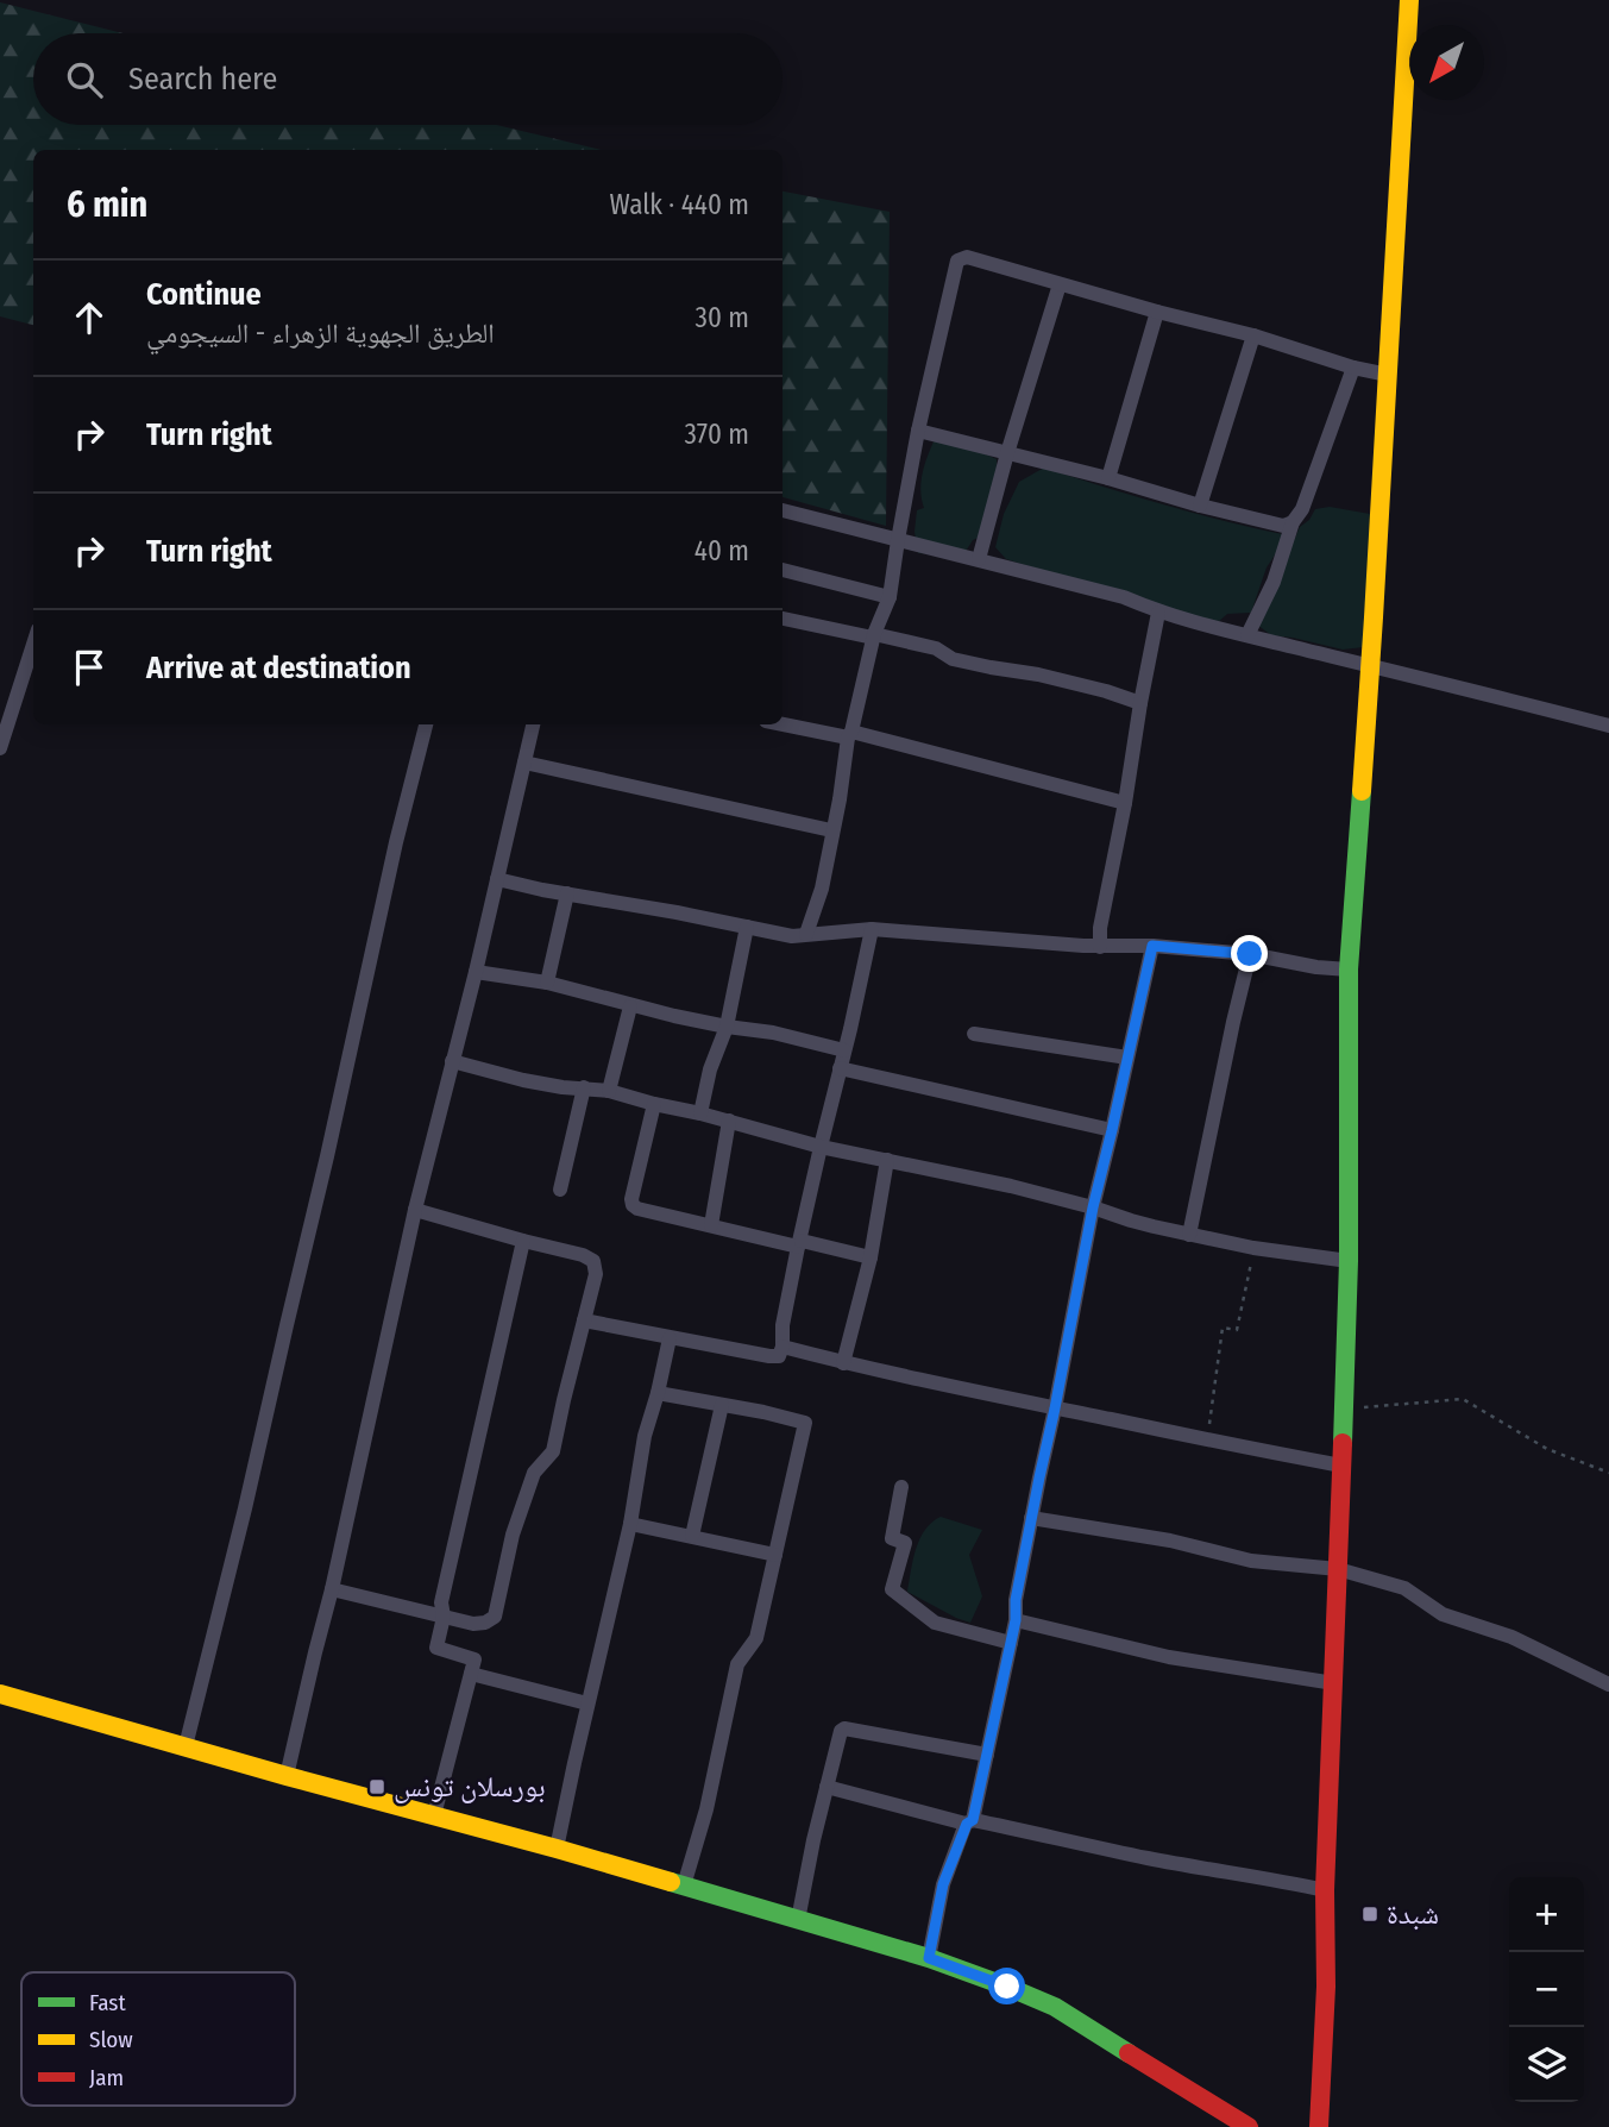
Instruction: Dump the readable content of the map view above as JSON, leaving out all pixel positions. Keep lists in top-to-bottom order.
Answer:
{
  "places": {
    "transit": ["بورسلان تونس", "شبدة"]
  },
  "legend": ["Fast", "Slow", "Jam"],
  "north": "bottom left",
  "page": {
    "search": "Search here",
    "heading": ["6 min", "Walk · 440 m"],
    "list": [
      ["Continue", "الطريق الجهوية الزهراء - السيجومي", "30 m"],
      ["Turn right", "370 m"],
      ["Turn right", "40 m"],
      "Arrive at destination"
    ],
    "map_buttons": ["+", "−"]
  }
}
